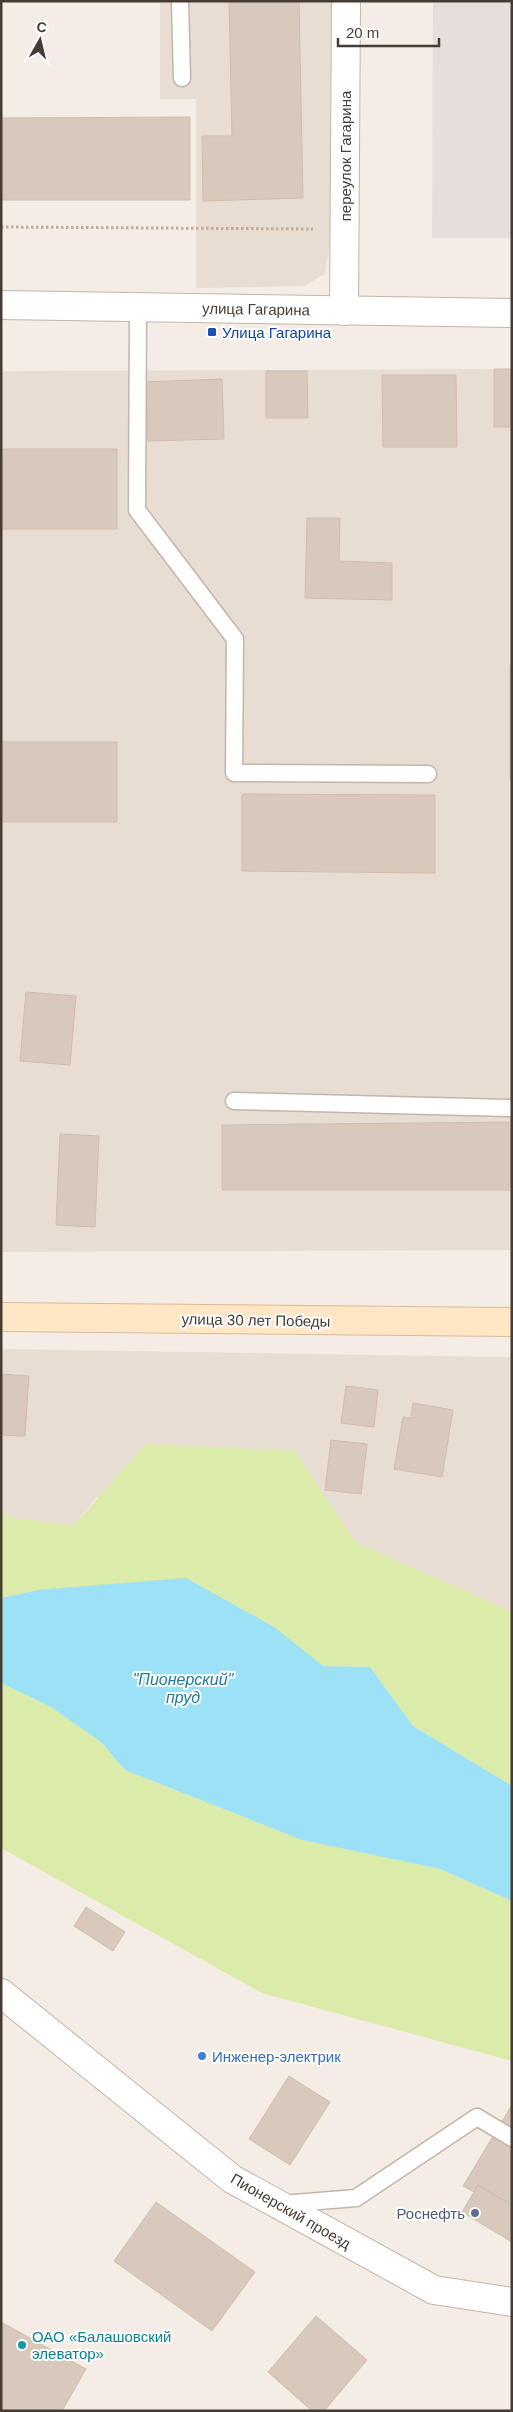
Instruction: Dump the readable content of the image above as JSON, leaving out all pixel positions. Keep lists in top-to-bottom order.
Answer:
{
  "streets": {
    "main road": ["улица 30 лет Победы"],
    "street": ["переулок Гагарина", "улица Гагарина", "Пионерский проезд"]
  },
  "crossings": [
    ["переулок Гагарина", "улица Гагарина"]
  ],
  "water": ["\"Пионерский\" пруд"],
  "places": {
    "transit": ["Улица Гагарина"],
    "other": ["Инженер-электрик", "Роснефть", "ОАО «Балашовский элеватор»"]
  },
  "scale_bar": "20 m",
  "north": "top"
}
